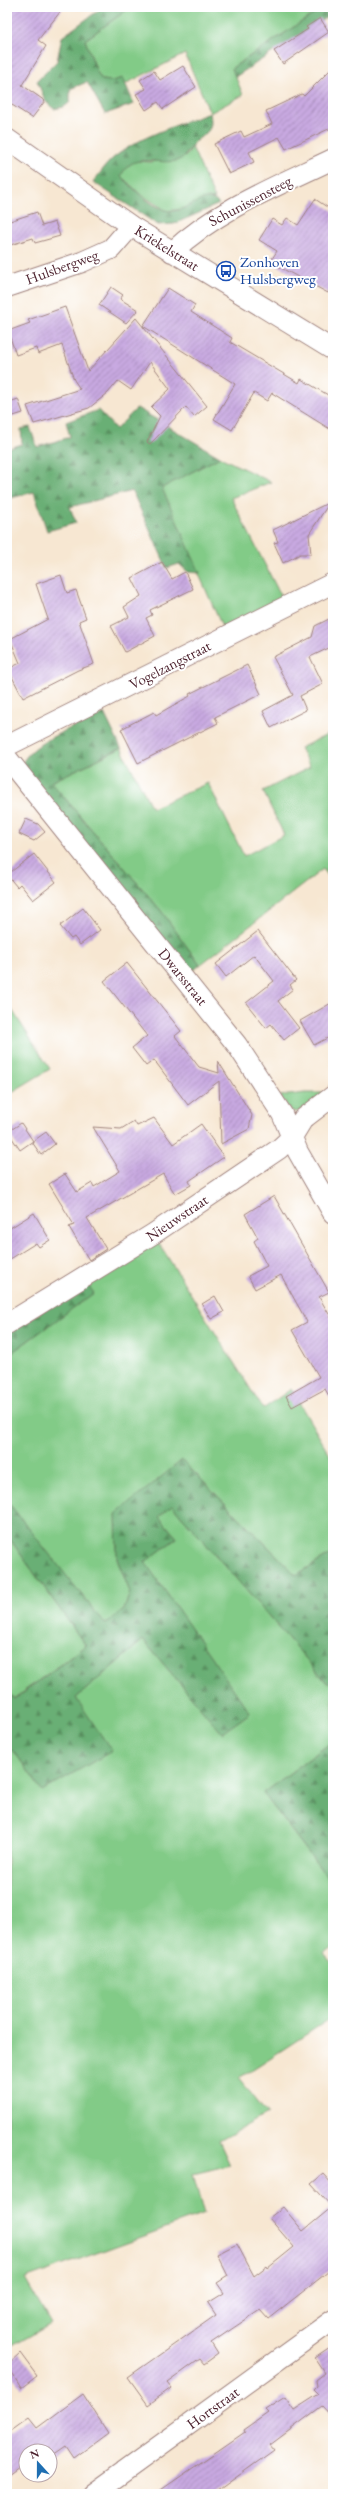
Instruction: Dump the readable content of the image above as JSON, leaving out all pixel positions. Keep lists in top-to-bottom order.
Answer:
{
  "streets": {
    "street": [
      "Schunissensteeg",
      "Kriekelstraat",
      "Hulsbergweg",
      "Vogelzangstraat",
      "Dwarsstraat",
      "Nieuwstraat",
      "Hortstraat"
    ]
  },
  "crossings": [
    ["Schunissensteeg", "Kriekelstraat"],
    ["Kriekelstraat", "Hulsbergweg"],
    ["Dwarsstraat", "Nieuwstraat"]
  ],
  "places": {
    "bus stop": ["Zonhoven Hulsbergweg"]
  },
  "north": "top"
}
